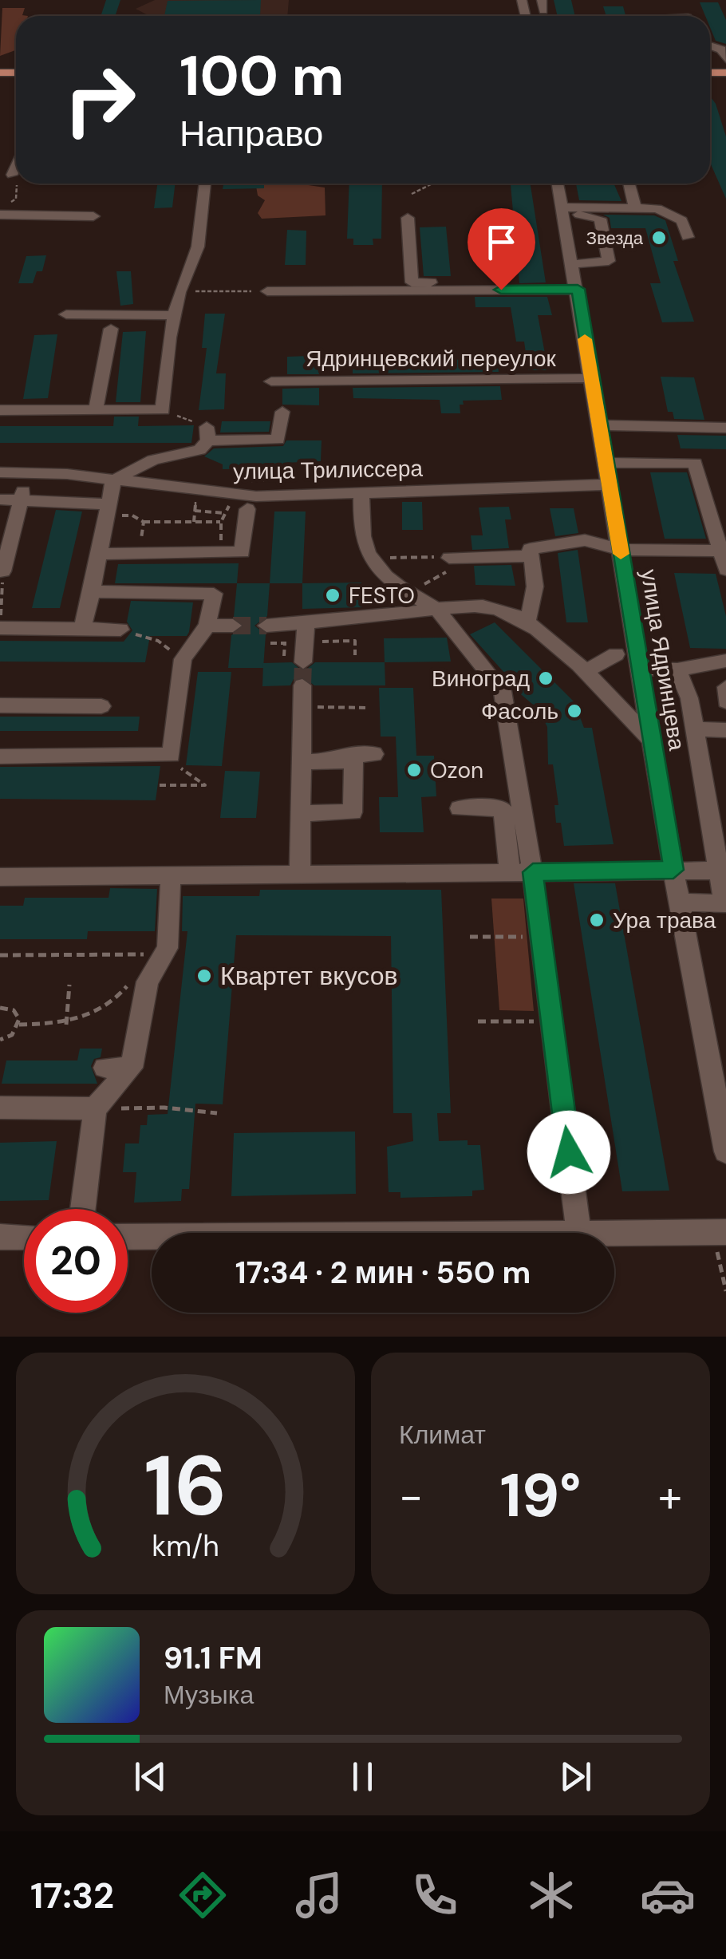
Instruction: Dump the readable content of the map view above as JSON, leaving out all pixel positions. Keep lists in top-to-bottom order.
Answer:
{
  "streets": {
    "street": ["Ядринцевский переулок", "улица Трилиссера", "улица Ядринцева"]
  },
  "crossings": [
    ["Ядринцевский переулок", "улица Ядринцева"],
    ["улица Трилиссера", "улица Ядринцева"]
  ],
  "places": [
    "Звезда",
    "FESTO",
    "Виноград",
    "Фасоль",
    "Ozon",
    "Ура трава",
    "Квартет вкусов"
  ],
  "page": {
    "turn": ["100 m", "Направо"],
    "limit": "20",
    "trip": "17:34 · 2 мин · 550 m",
    "tile": "Климат",
    "heat": ["−", "19°", "+"],
    "song": ["91.1 FM", "Музыка"],
    "tabs": "17:32",
    "gauge": ["16", "km/h"]
  }
}
